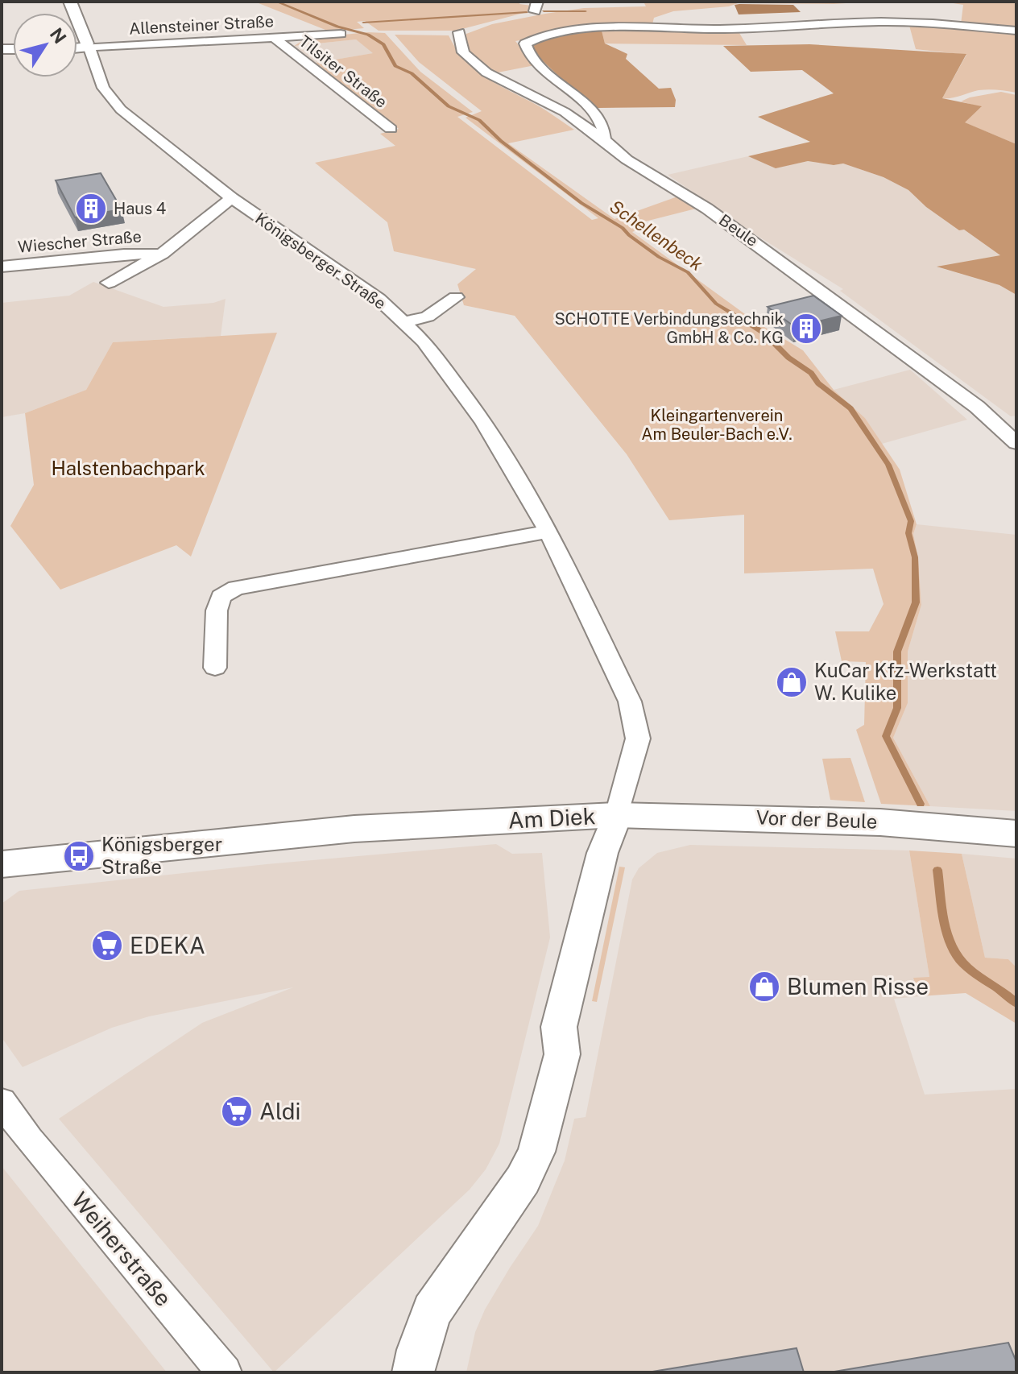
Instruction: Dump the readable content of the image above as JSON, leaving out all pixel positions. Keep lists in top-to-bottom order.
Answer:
{
  "streets": {
    "main road": ["Am Diek", "Vor der Beule"],
    "street": [
      "Allensteiner Straße",
      "Tilsiter Straße",
      "Beule",
      "Wiescher Straße",
      "Königsberger Straße",
      "Weiherstraße"
    ]
  },
  "crossings": [
    ["Allensteiner Straße", "Tilsiter Straße"],
    ["Allensteiner Straße", "Königsberger Straße"],
    ["Königsberger Straße", "Am Diek"],
    ["Königsberger Straße", "Vor der Beule"],
    ["Am Diek", "Vor der Beule"]
  ],
  "water": ["Schellenbeck"],
  "parks": ["Kleingartenverein Am Beuler-Bach e.V.", "Halstenbachpark"],
  "places": {
    "building": ["Haus 4", "SCHOTTE Verbindungstechnik GmbH & Co. KG"],
    "shop": ["KuCar Kfz-Werkstatt W. Kulike", "Blumen Risse"],
    "bus stop": ["Königsberger Straße"],
    "supermarket": ["EDEKA", "Aldi"]
  },
  "north": "top right"
}
